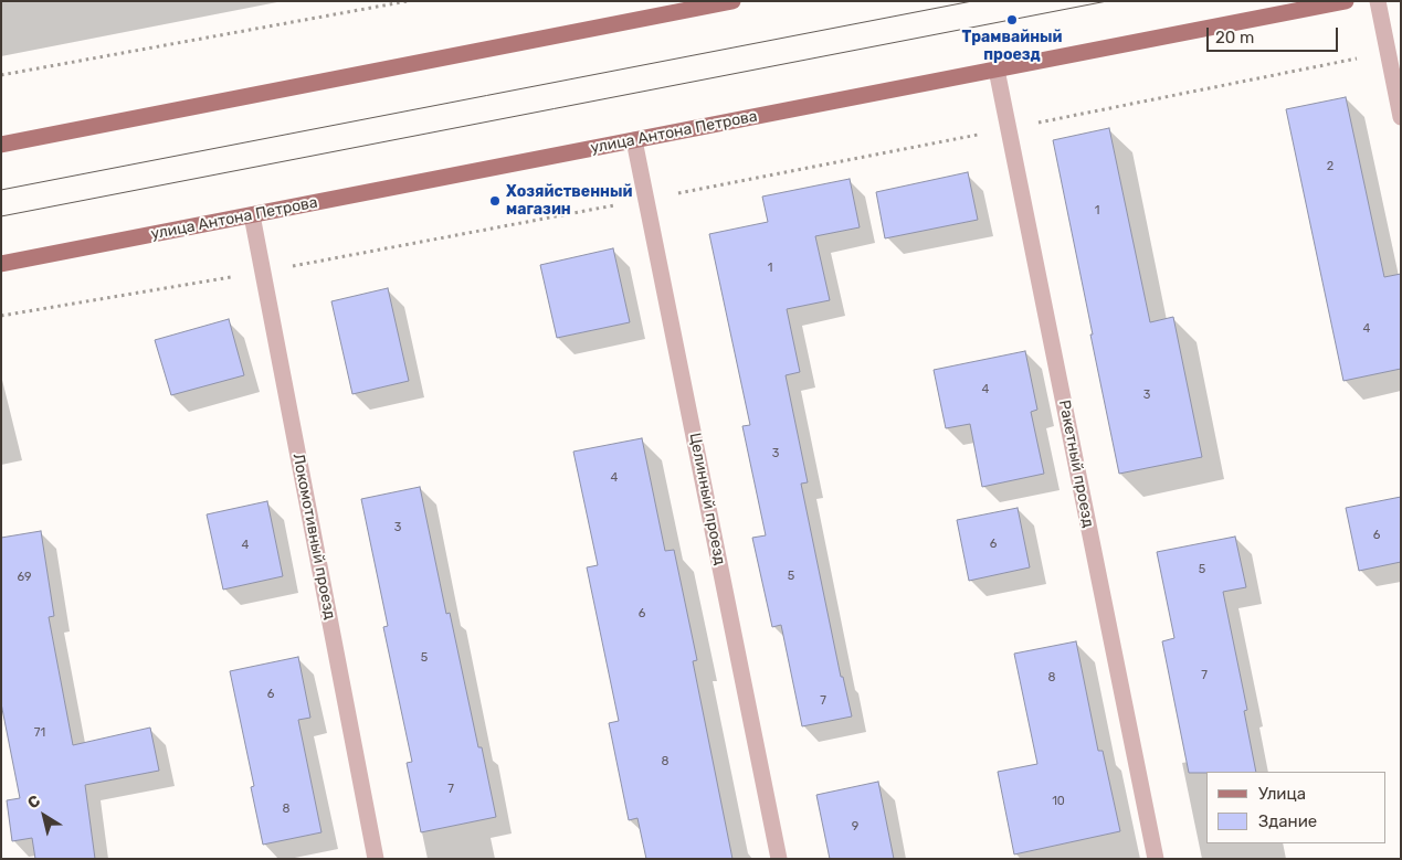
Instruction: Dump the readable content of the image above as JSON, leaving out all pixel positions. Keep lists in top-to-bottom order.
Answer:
{
  "streets": {
    "main road": ["улица Антона Петрова"],
    "street": ["Ракетный проезд", "Целинный проезд", "Локомотивный проезд"]
  },
  "crossings": [
    ["улица Антона Петрова", "Ракетный проезд"],
    ["улица Антона Петрова", "Целинный проезд"],
    ["улица Антона Петрова", "Локомотивный проезд"]
  ],
  "places": ["Трамвайный проезд", "Хозяйственный магазин"],
  "house_numbers": [
    "2",
    "1",
    "1",
    "4",
    "4",
    "3",
    "3",
    "4",
    "3",
    "6",
    "6",
    "4",
    "5",
    "5",
    "69",
    "6",
    "5",
    "7",
    "8",
    "6",
    "7",
    "71",
    "8",
    "7",
    "10",
    "8",
    "9"
  ],
  "legend": ["Улица", "Здание"],
  "scale_bar": "20 m",
  "north": "top left"
}
